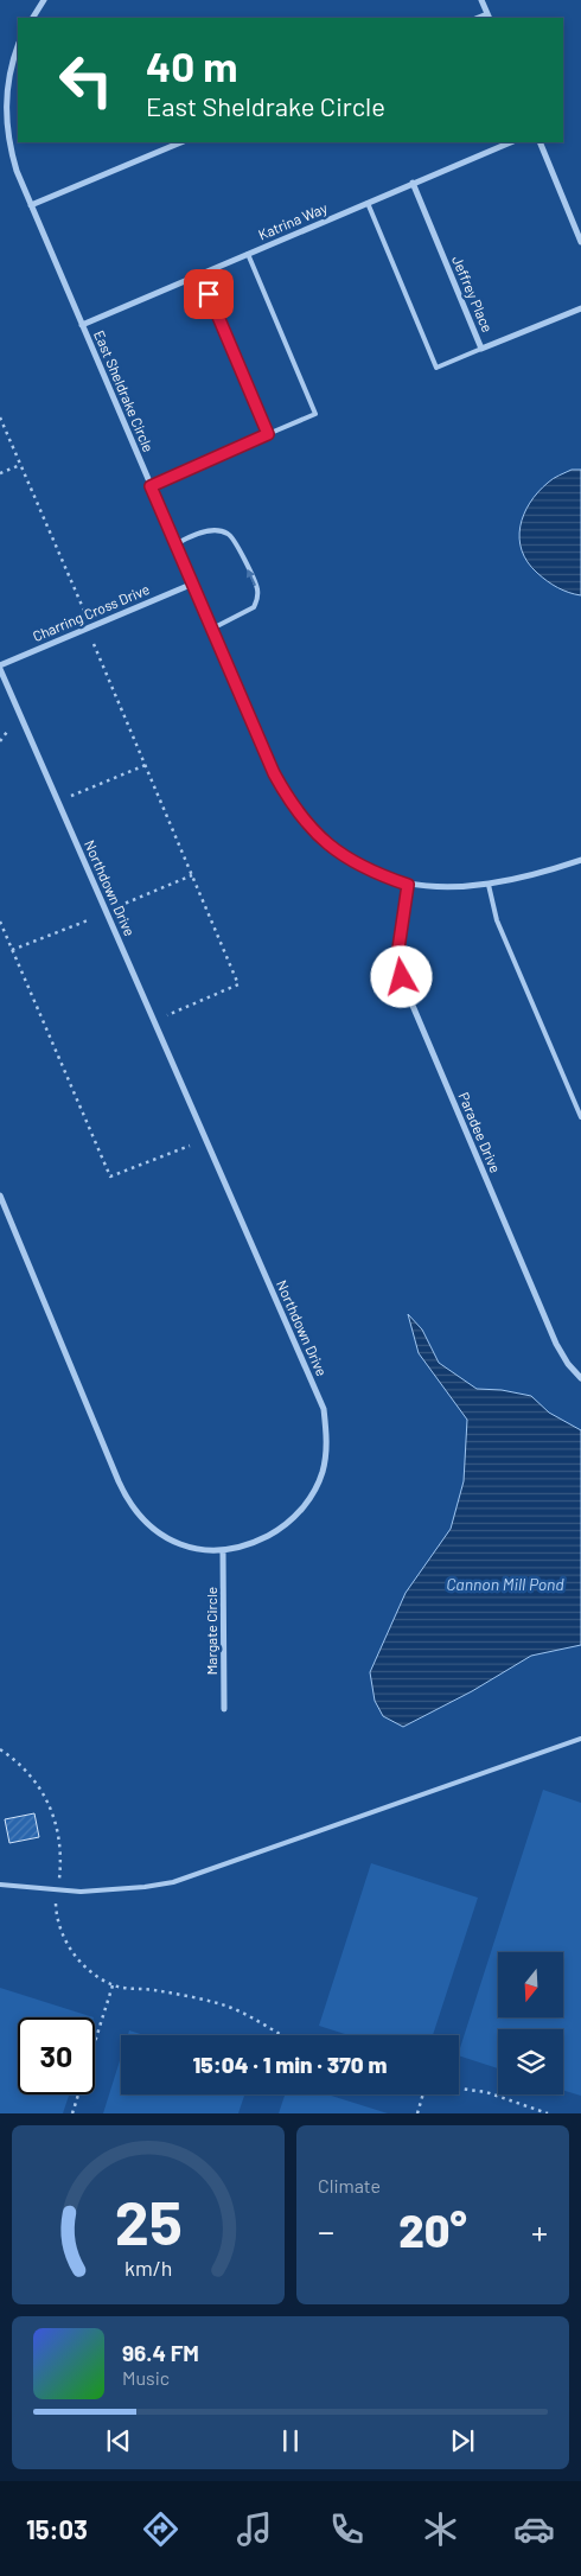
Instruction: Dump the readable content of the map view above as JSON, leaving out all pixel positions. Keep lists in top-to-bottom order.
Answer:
{
  "streets": {
    "street": [
      "Katrina Way",
      "Jeffrey Place",
      "East Sheldrake Circle",
      "Charring Cross Drive",
      "Northdown Drive",
      "Paradee Drive",
      "Margate Circle"
    ]
  },
  "crossings": [
    ["Katrina Way", "Jeffrey Place"],
    ["Katrina Way", "East Sheldrake Circle"],
    ["East Sheldrake Circle", "Charring Cross Drive"],
    ["East Sheldrake Circle", "Paradee Drive"],
    ["Charring Cross Drive", "Northdown Drive"],
    ["Northdown Drive", "Margate Circle"]
  ],
  "water": ["Cannon Mill Pond"],
  "north": "bottom",
  "page": {
    "turn": ["40 m", "East Sheldrake Circle"],
    "limit": "30",
    "trip": "15:04 · 1 min · 370 m",
    "tile": "Climate",
    "heat": ["−", "20°", "+"],
    "song": ["96.4 FM", "Music"],
    "tabs": "15:03",
    "gauge": ["25", "km/h"]
  }
}
